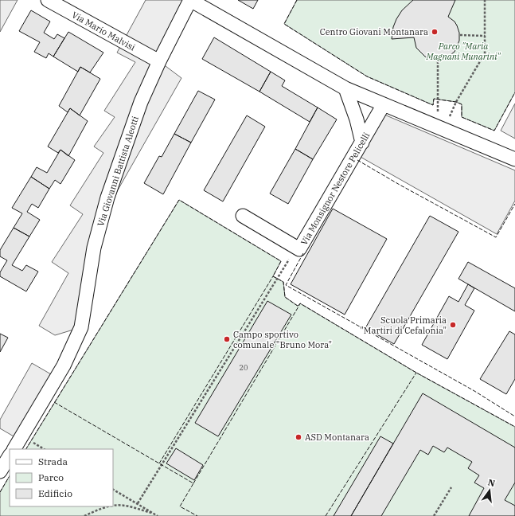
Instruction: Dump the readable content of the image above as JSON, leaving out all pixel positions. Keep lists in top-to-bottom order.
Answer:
{
  "streets": {
    "street": ["Via Mario Malvisi", "Via Giovanni Battista Aleotti", "Via Monsignor Nestore Pelicelli"]
  },
  "crossings": [
    ["Via Mario Malvisi", "Via Giovanni Battista Aleotti"]
  ],
  "parks": ["Parco \"Maria Magnani Munarini\""],
  "places": [
    "Centro Giovani Montanara",
    "Scuola Primaria \"Martiri di Cefalonia\"",
    "Campo sportivo comunale \"Bruno Mora\"",
    "ASD Montanara"
  ],
  "house_numbers": ["20"],
  "legend": ["Strada", "Parco", "Edificio"],
  "north": "top"
}
